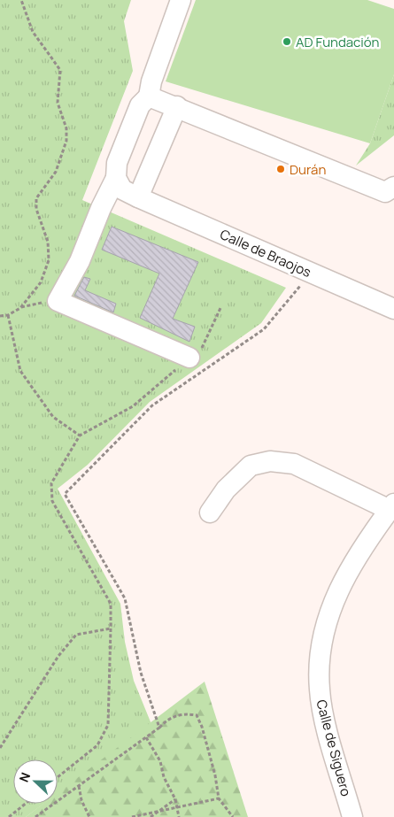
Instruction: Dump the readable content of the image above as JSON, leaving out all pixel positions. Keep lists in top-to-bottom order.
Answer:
{
  "streets": {
    "street": ["Calle de Braojos", "Calle de Siguero"]
  },
  "places": ["AD Fundación", "Durán"],
  "north": "left"
}
